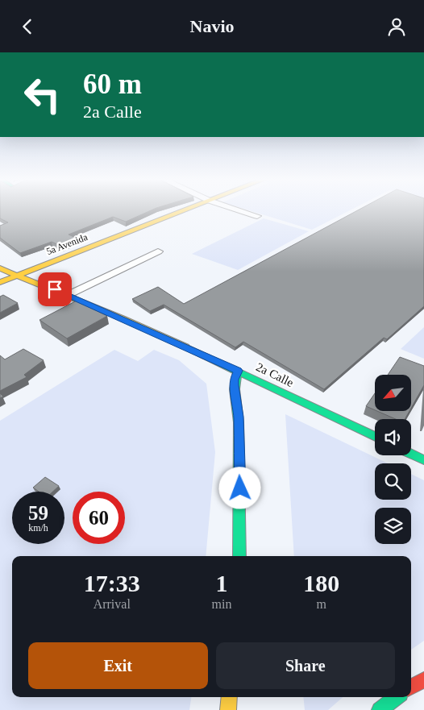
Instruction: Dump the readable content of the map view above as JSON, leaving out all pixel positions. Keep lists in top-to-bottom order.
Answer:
{
  "streets": {
    "main road": ["5a Avenida", "2a Calle"]
  },
  "crossings": [
    ["5a Avenida", "2a Calle"]
  ],
  "north": "bottom left",
  "page": {
    "header": "Navio",
    "turn": ["60 m", "2a Calle"],
    "speed": "59 km/h",
    "limit": "60",
    "eta": [
      "17:33",
      "Arrival",
      "1",
      "min",
      "180",
      "m"
    ],
    "buttons": ["Exit", "Share"]
  }
}
